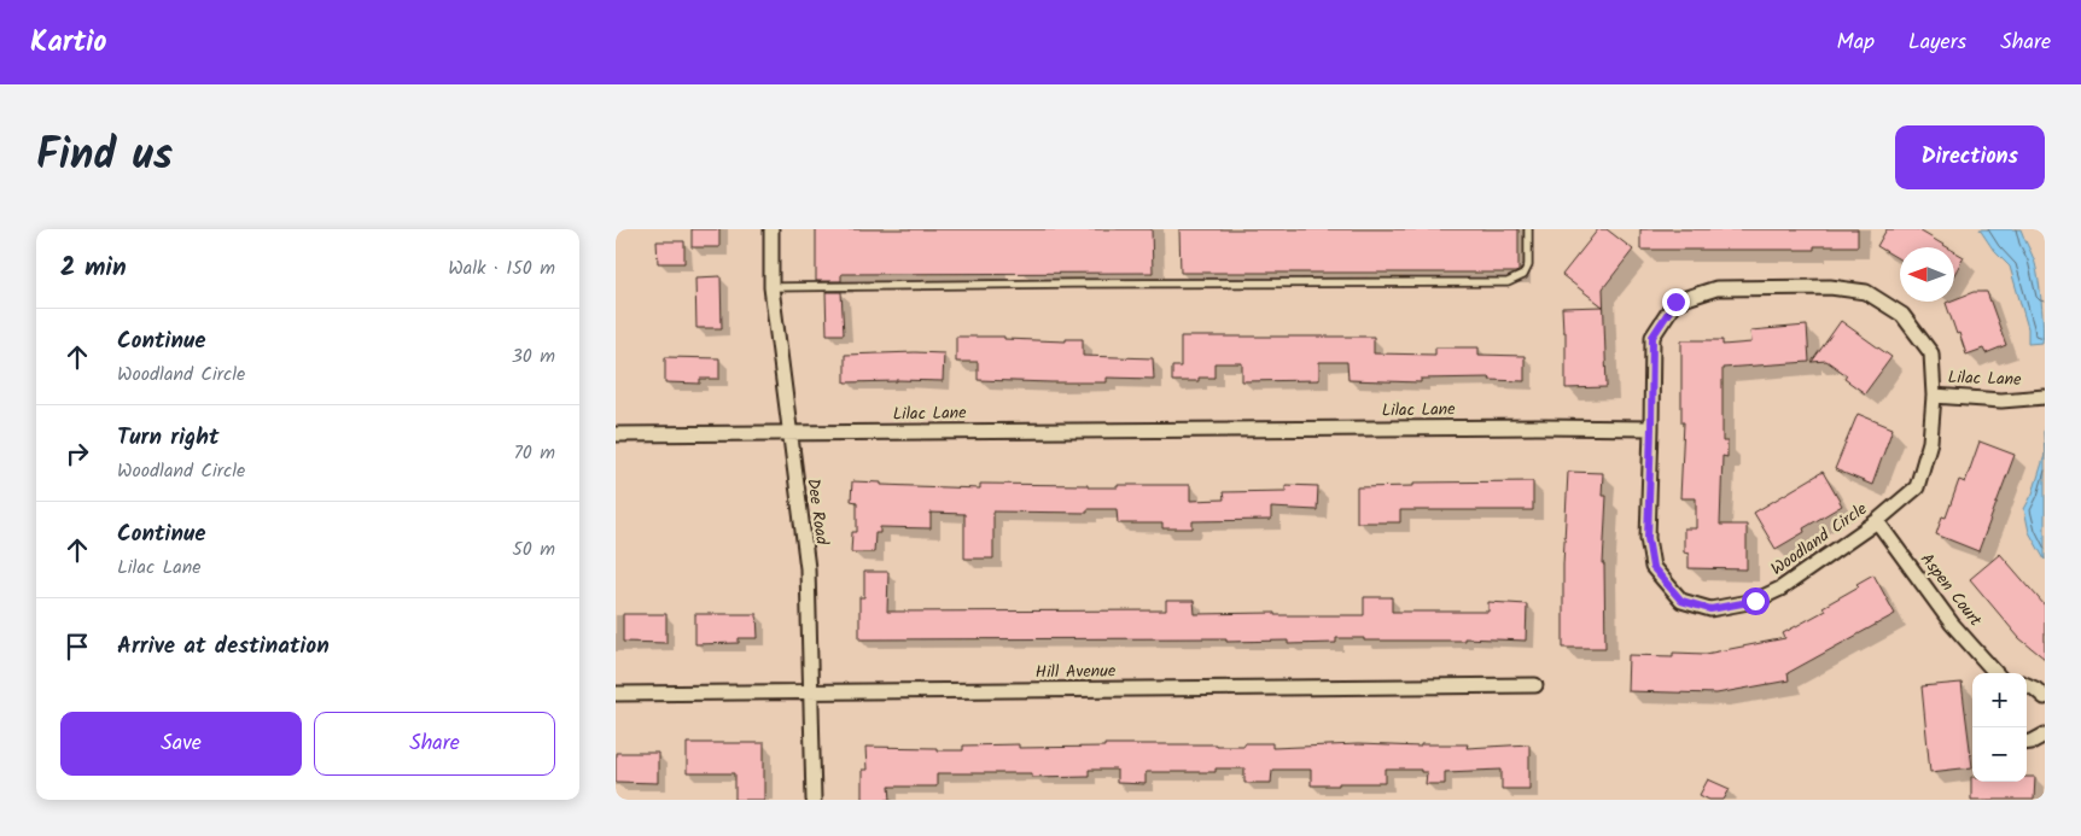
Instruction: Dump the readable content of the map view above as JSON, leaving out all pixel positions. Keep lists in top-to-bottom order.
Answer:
{
  "streets": {
    "street": [
      "Lilac Lane",
      "Dee Road",
      "Woodland Circle",
      "Aspen Court",
      "Hill Avenue"
    ]
  },
  "crossings": [
    ["Lilac Lane", "Dee Road"],
    ["Lilac Lane", "Woodland Circle"],
    ["Dee Road", "Hill Avenue"],
    ["Woodland Circle", "Aspen Court"]
  ],
  "north": "left",
  "page": {
    "header": "Kartio",
    "nav": ["Map", "Layers", "Share"],
    "title": "Find us",
    "buttons": [
      "Directions",
      ["Save", "Share"]
    ],
    "heading": ["2 min", "Walk · 150 m"],
    "list": [
      ["Continue", "Woodland Circle", "30 m"],
      ["Turn right", "Woodland Circle", "70 m"],
      ["Continue", "Lilac Lane", "50 m"],
      "Arrive at destination"
    ],
    "map_buttons": ["+", "−"]
  }
}
